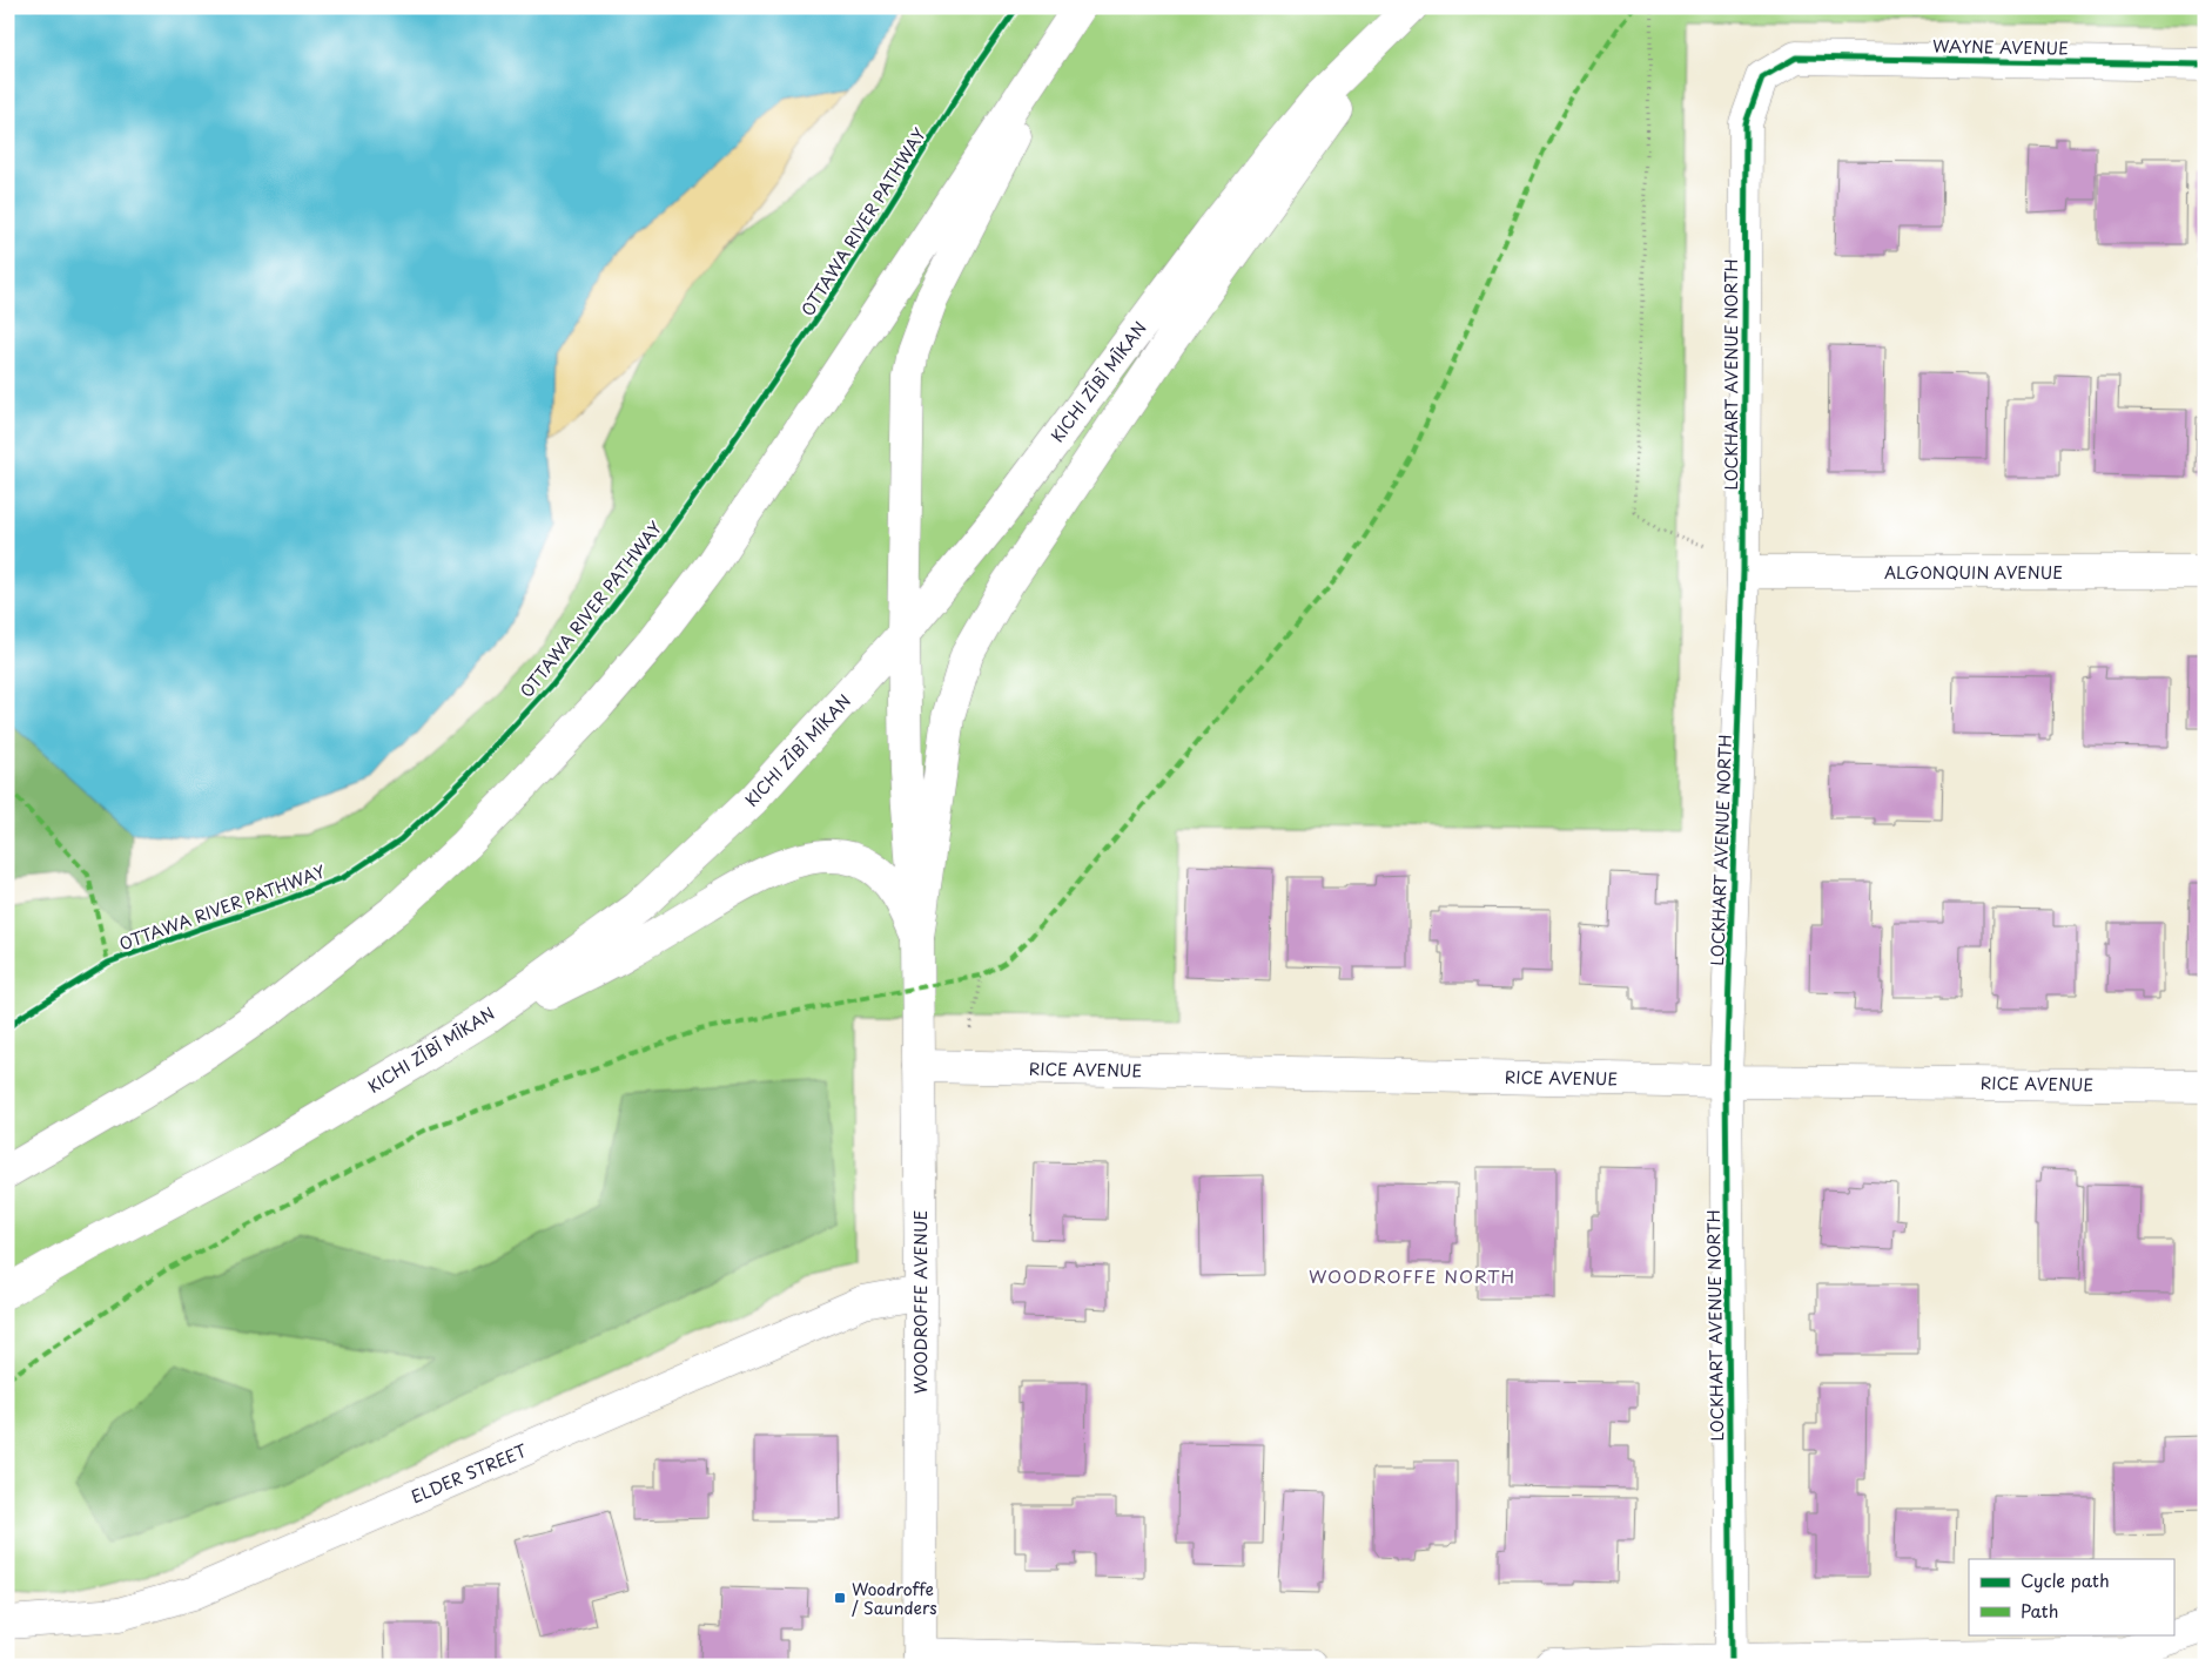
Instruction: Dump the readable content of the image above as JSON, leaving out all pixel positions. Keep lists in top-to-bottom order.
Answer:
{
  "streets": {
    "main road": [
      "WAYNE AVENUE",
      "LOCKHART AVENUE NORTH",
      "KICHI ZĪBĪ MĪKAN",
      "ALGONQUIN AVENUE",
      "RICE AVENUE",
      "WOODROFFE AVENUE",
      "ELDER STREET"
    ],
    "cycle path": ["OTTAWA RIVER PATHWAY"]
  },
  "crossings": [
    ["WAYNE AVENUE", "LOCKHART AVENUE NORTH"],
    ["LOCKHART AVENUE NORTH", "ALGONQUIN AVENUE"],
    ["LOCKHART AVENUE NORTH", "RICE AVENUE"],
    ["RICE AVENUE", "WOODROFFE AVENUE"],
    ["WOODROFFE AVENUE", "ELDER STREET"]
  ],
  "districts": ["WOODROFFE NORTH"],
  "places": {
    "transit": ["Woodroffe / Saunders"]
  },
  "legend": ["Cycle path", "Path"]
}
